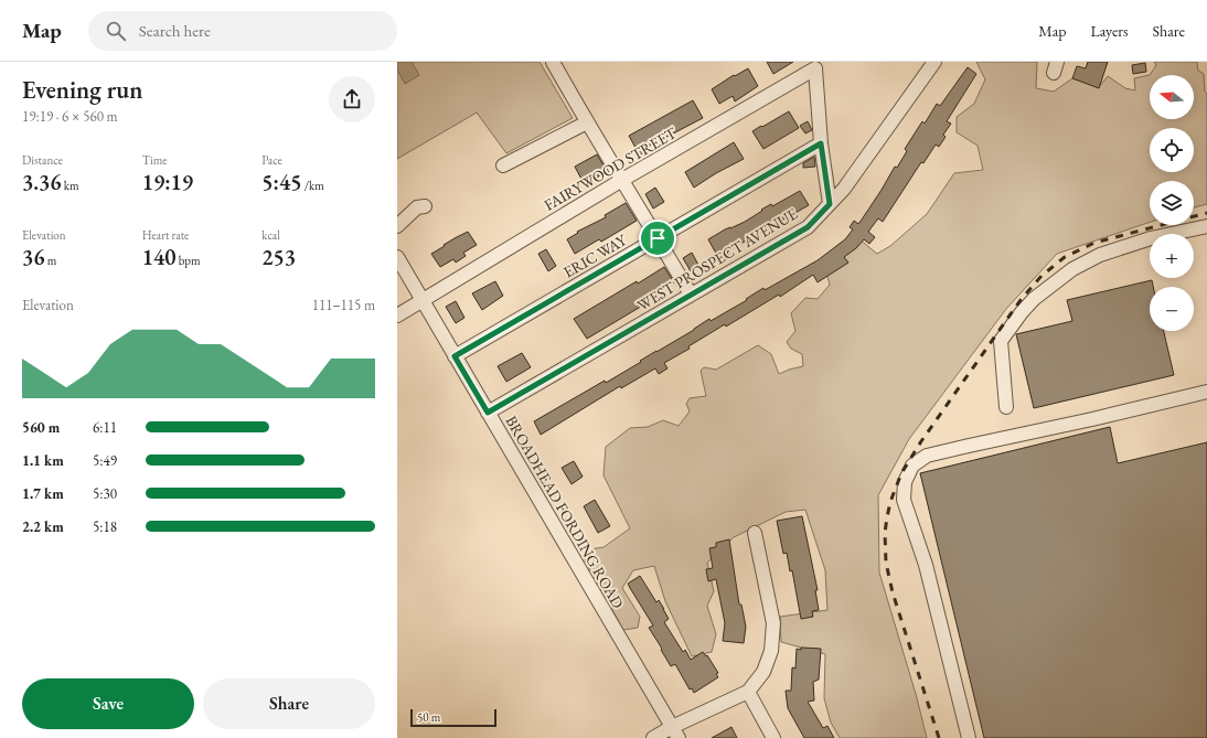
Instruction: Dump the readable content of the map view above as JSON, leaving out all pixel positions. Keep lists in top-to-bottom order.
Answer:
{
  "streets": {
    "street": [
      "FAIRYWOOD STREET",
      "ERIC WAY",
      "WEST PROSPECT AVENUE",
      "BROADHEAD FORDING ROAD"
    ]
  },
  "crossings": [
    ["FAIRYWOOD STREET", "ERIC WAY"],
    ["FAIRYWOOD STREET", "BROADHEAD FORDING ROAD"],
    ["ERIC WAY", "BROADHEAD FORDING ROAD"],
    ["WEST PROSPECT AVENUE", "BROADHEAD FORDING ROAD"]
  ],
  "scale_bar": "50 m",
  "north": "left",
  "page": {
    "header": "Map",
    "search": "Search here",
    "nav": ["Map", "Layers", "Share"],
    "heading": ["Evening run", "19:19 · 6 × 560 m"],
    "map_buttons": ["+", "−"],
    "stats": [
      ["Distance", "3.36 km"],
      ["Time", "19:19"],
      ["Pace", "5:45 /km"],
      ["Elevation", "36 m"],
      ["Heart rate", "140 bpm"],
      ["kcal", "253"]
    ],
    "chart": ["Elevation", "111–115 m"],
    "list": [
      {
        "name": "560 m",
        "note": "6:11"
      },
      {
        "name": "1.1 km",
        "note": "5:49"
      },
      {
        "name": "1.7 km",
        "note": "5:30"
      },
      {
        "name": "2.2 km",
        "note": "5:18"
      }
    ],
    "buttons": ["Save", "Share"],
    "scale": "50 m"
  }
}
